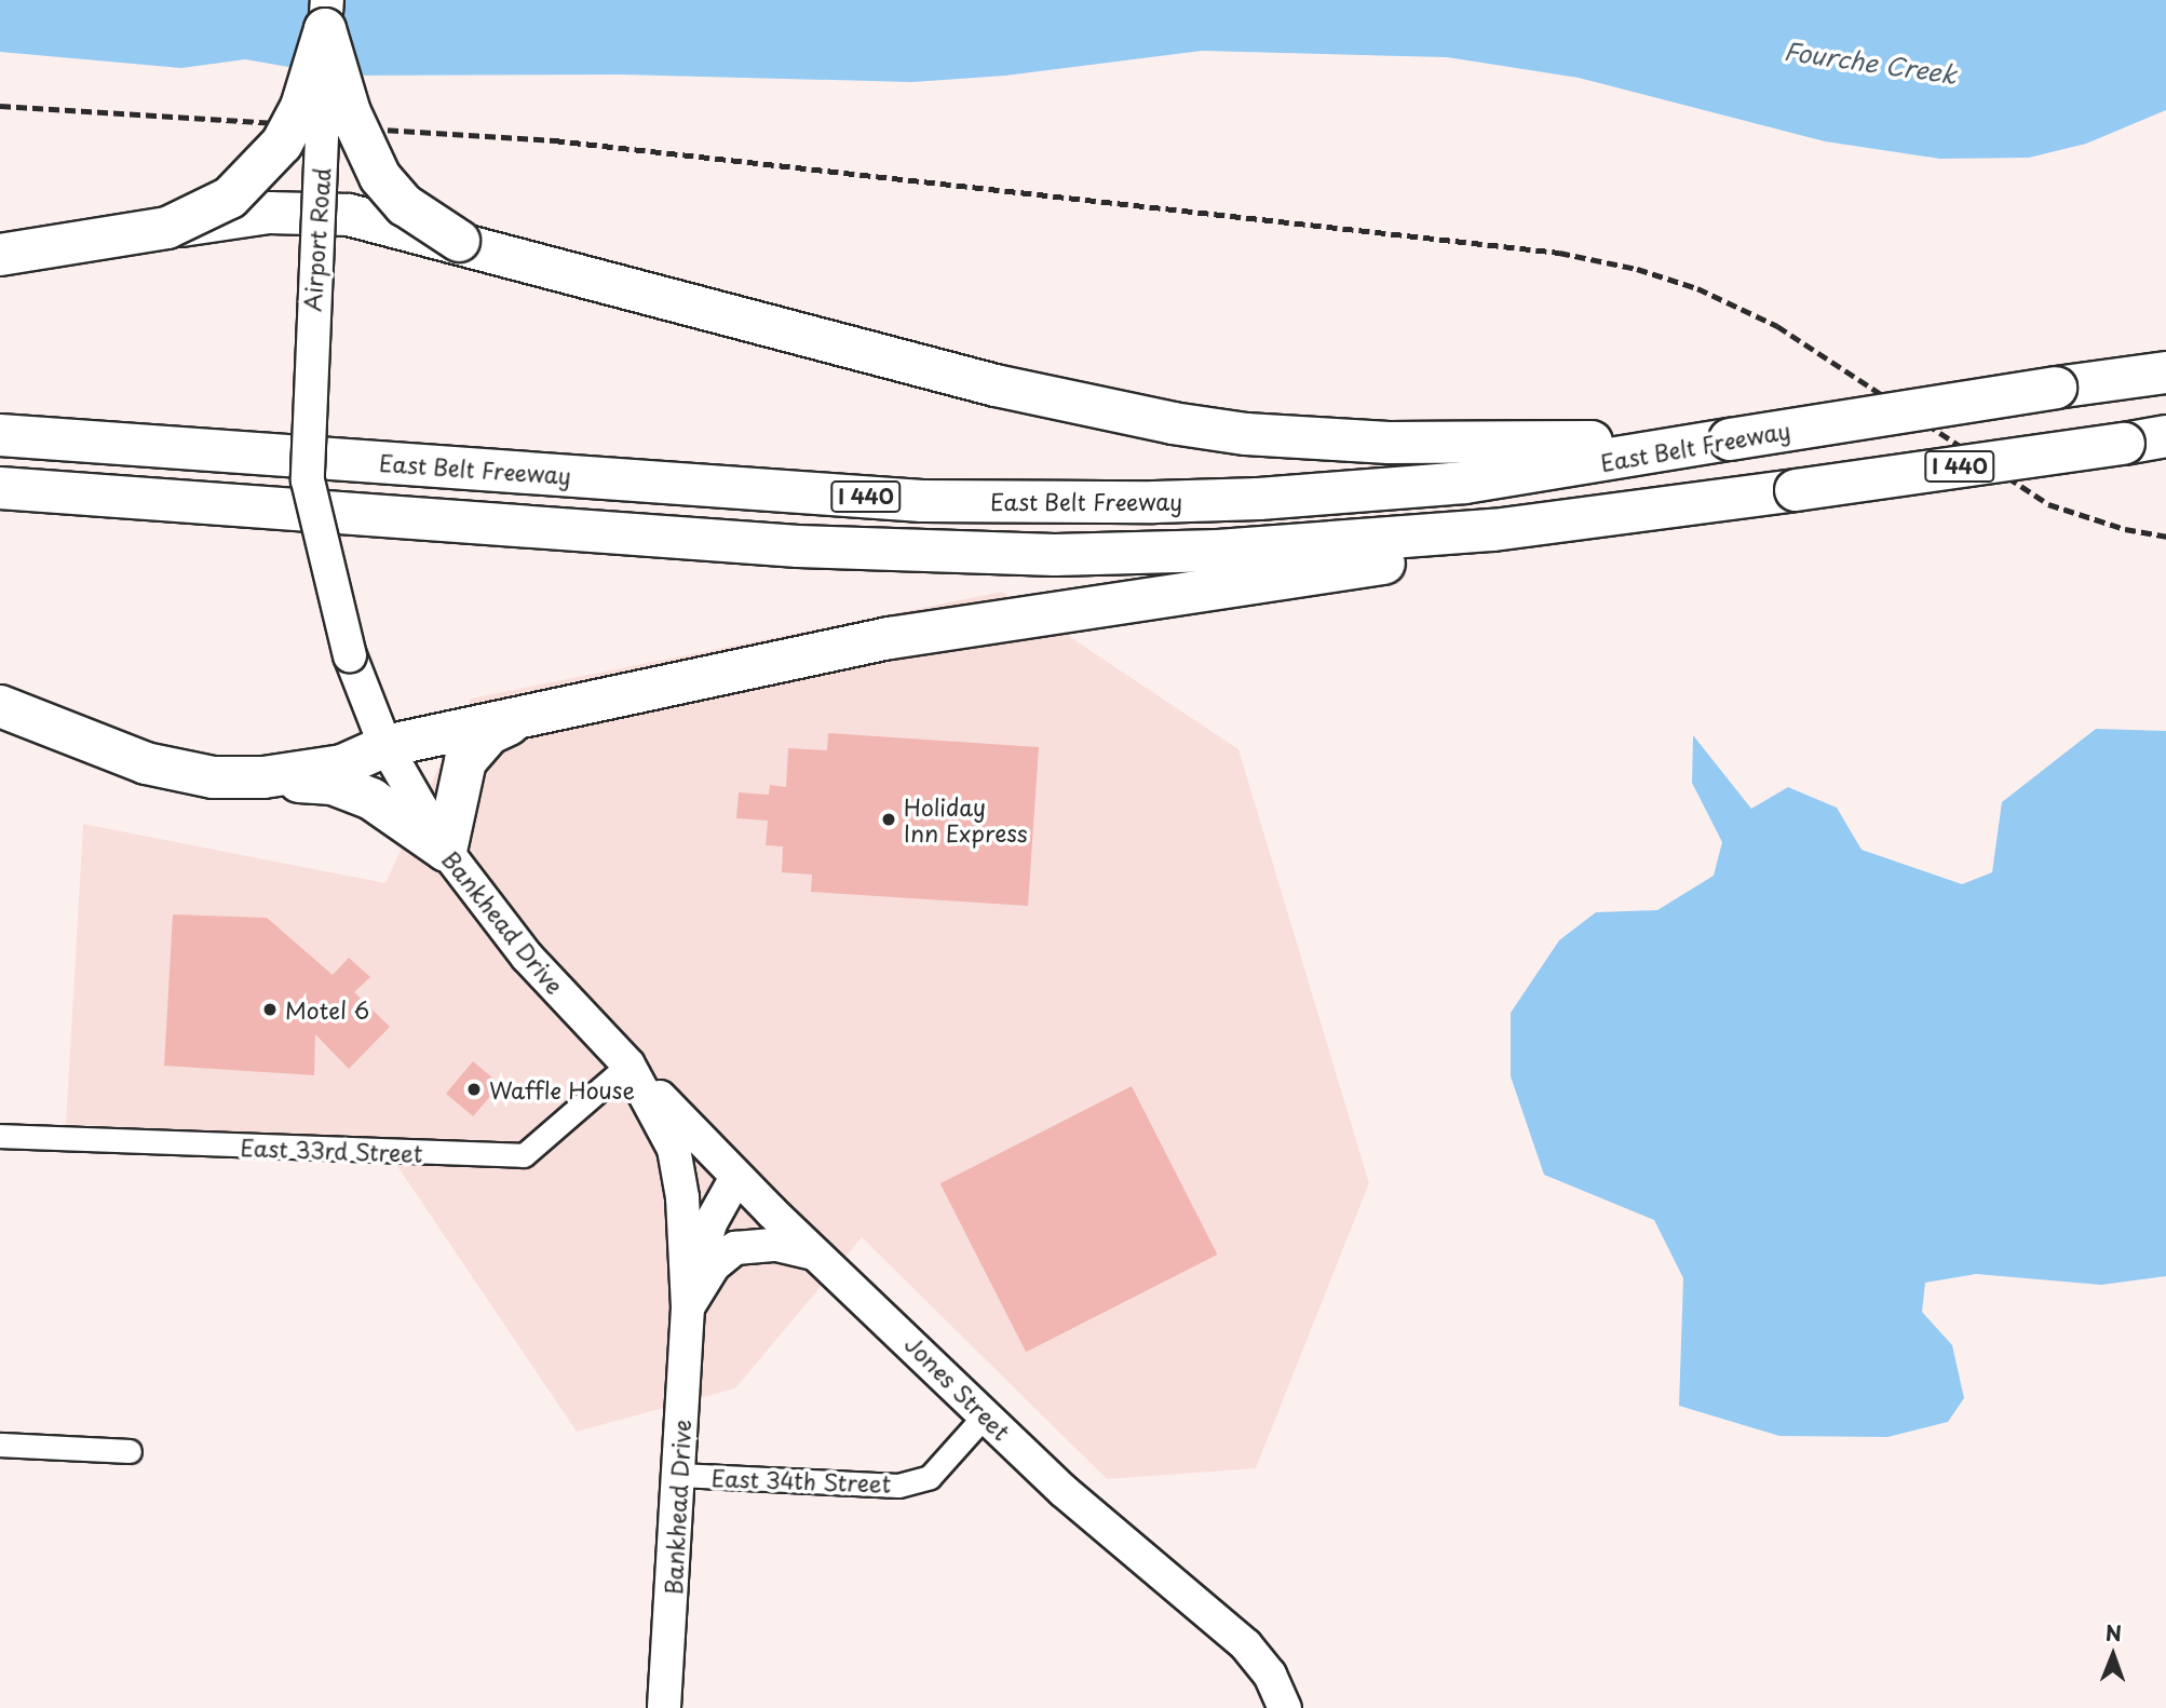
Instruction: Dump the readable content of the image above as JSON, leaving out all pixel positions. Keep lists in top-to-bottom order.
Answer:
{
  "streets": {
    "highway": ["East Belt Freeway", "I 440"],
    "main road": ["Airport Road", "Bankhead Drive", "Jones Street"],
    "street": ["East 33rd Street", "East 34th Street"]
  },
  "crossings": [
    ["Airport Road", "Bankhead Drive"],
    ["Bankhead Drive", "East 33rd Street"],
    ["Bankhead Drive", "Jones Street"],
    ["Bankhead Drive", "East 34th Street"],
    ["East 33rd Street", "Jones Street"],
    ["Jones Street", "East 34th Street"]
  ],
  "water": ["Fourche Creek"],
  "places": ["Holiday Inn Express", "Motel 6", "Waffle House"],
  "north": "top"
}
